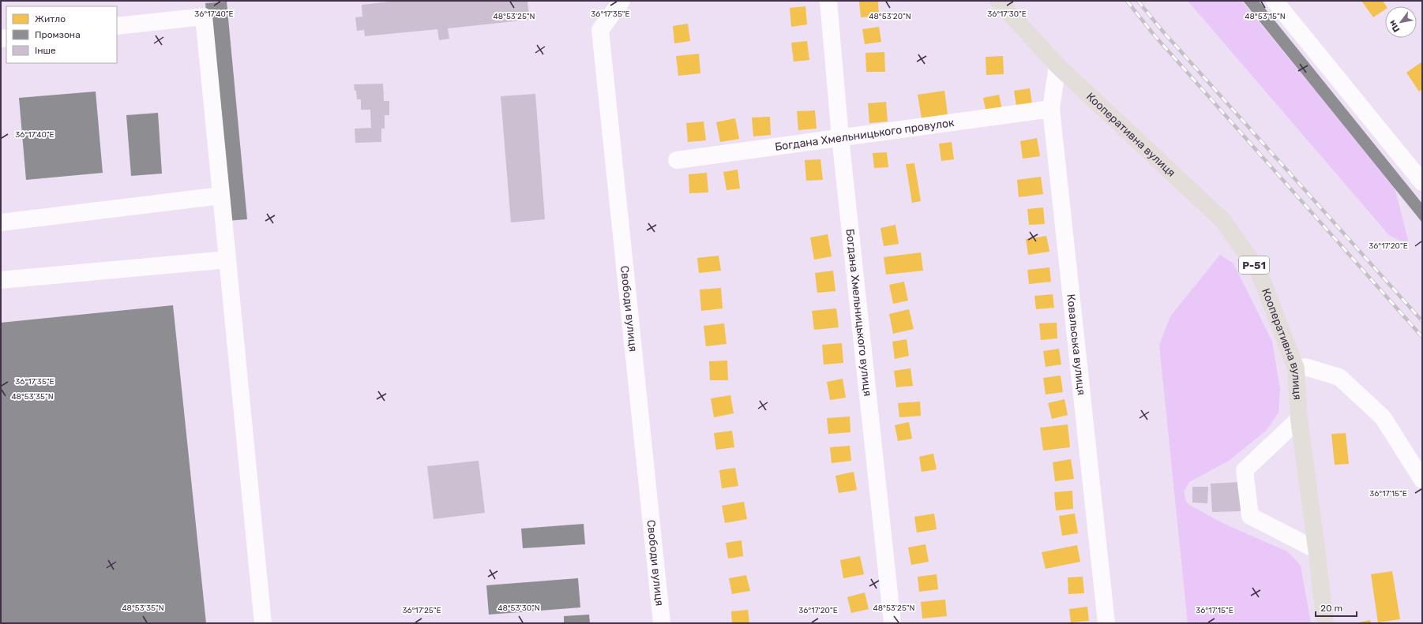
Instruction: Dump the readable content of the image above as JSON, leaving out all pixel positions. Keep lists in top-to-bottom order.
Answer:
{
  "streets": {
    "main road": ["Кооперативна вулиця", "Р-51"],
    "street": [
      "Богдана Хмельницького провулок",
      "Свободи вулиця",
      "Богдана Хмельницького вулиця",
      "Ковальська вулиця"
    ]
  },
  "crossings": [
    ["Богдана Хмельницького провулок", "Богдана Хмельницького вулиця"],
    ["Богдана Хмельницького провулок", "Ковальська вулиця"],
    ["Кооперативна вулиця", "Ковальська вулиця"]
  ],
  "legend": ["Житло", "Промзона", "Інше"],
  "scale_bar": "20 m",
  "north": "bottom left",
  "coordinates": [
    "36°17'35\"E",
    "36°17'40\"E",
    "36°17'30\"E",
    "48°53'25\"N",
    "48°53'20\"N",
    "48°53'15\"N",
    "36°17'20\"E",
    "48°53'35\"N",
    "36°17'15\"E",
    "48°53'30\"N",
    "36°17'25\"E"
  ]
}
